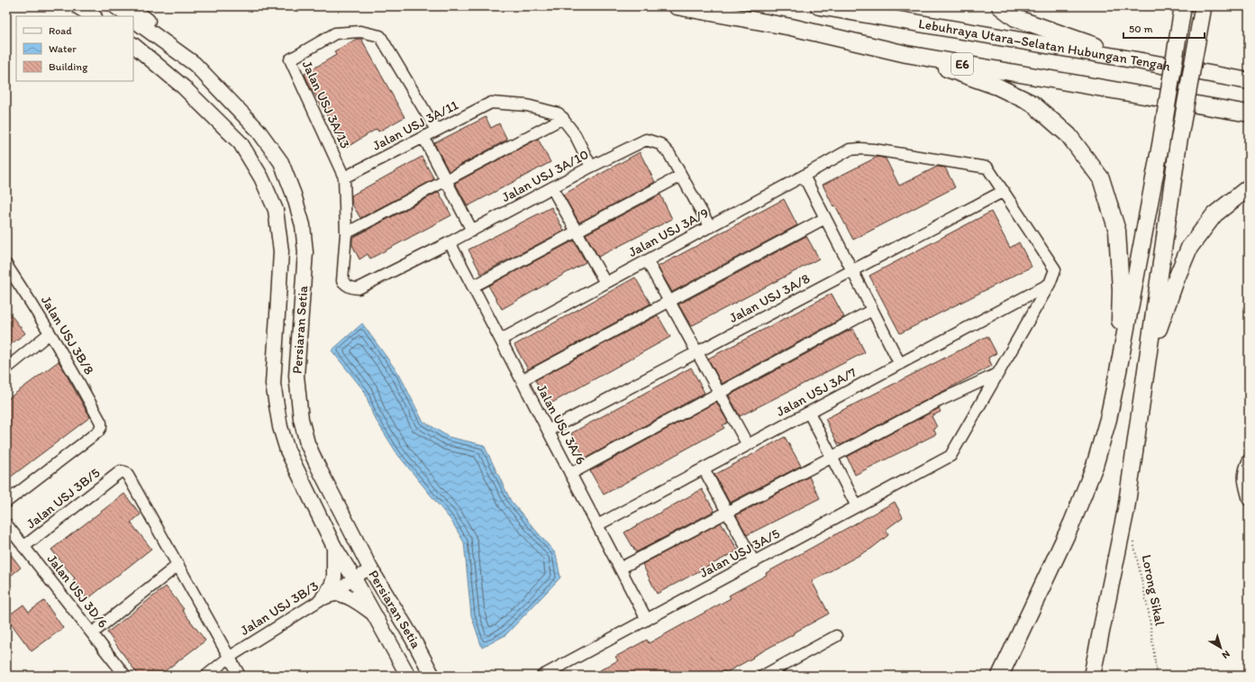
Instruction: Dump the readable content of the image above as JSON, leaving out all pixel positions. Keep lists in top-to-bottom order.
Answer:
{
  "streets": {
    "highway": ["Lebuhraya Utara–Selatan Hubungan Tengah", "E6"],
    "main road": ["Persiaran Setia"],
    "street": [
      "Jalan USJ 3A/13",
      "Jalan USJ 3A/11",
      "Jalan USJ 3A/10",
      "Jalan USJ 3A/9",
      "Jalan USJ 3A/8",
      "Jalan USJ 3B/8",
      "Jalan USJ 3A/7",
      "Jalan USJ 3A/6",
      "Jalan USJ 3B/5",
      "Jalan USJ 3A/5",
      "Jalan USJ 3D/6",
      "Jalan USJ 3B/3"
    ],
    "path": ["Lorong Sikal"]
  },
  "crossings": [
    ["Jalan USJ 3A/13", "Jalan USJ 3A/11"],
    ["Jalan USJ 3A/11", "Jalan USJ 3A/10"],
    ["Jalan USJ 3A/10", "Jalan USJ 3A/9"],
    ["Jalan USJ 3A/10", "Jalan USJ 3A/6"],
    ["Jalan USJ 3A/9", "Jalan USJ 3A/8"],
    ["Jalan USJ 3A/9", "Jalan USJ 3A/6"],
    ["Jalan USJ 3A/8", "Jalan USJ 3A/6"],
    ["Persiaran Setia", "Jalan USJ 3B/3"],
    ["Jalan USJ 3A/7", "Jalan USJ 3A/6"],
    ["Jalan USJ 3A/6", "Jalan USJ 3A/5"],
    ["Jalan USJ 3B/5", "Jalan USJ 3D/6"]
  ],
  "legend": ["Road", "Water", "Building"],
  "scale_bar": "50 m",
  "north": "bottom right"
}
